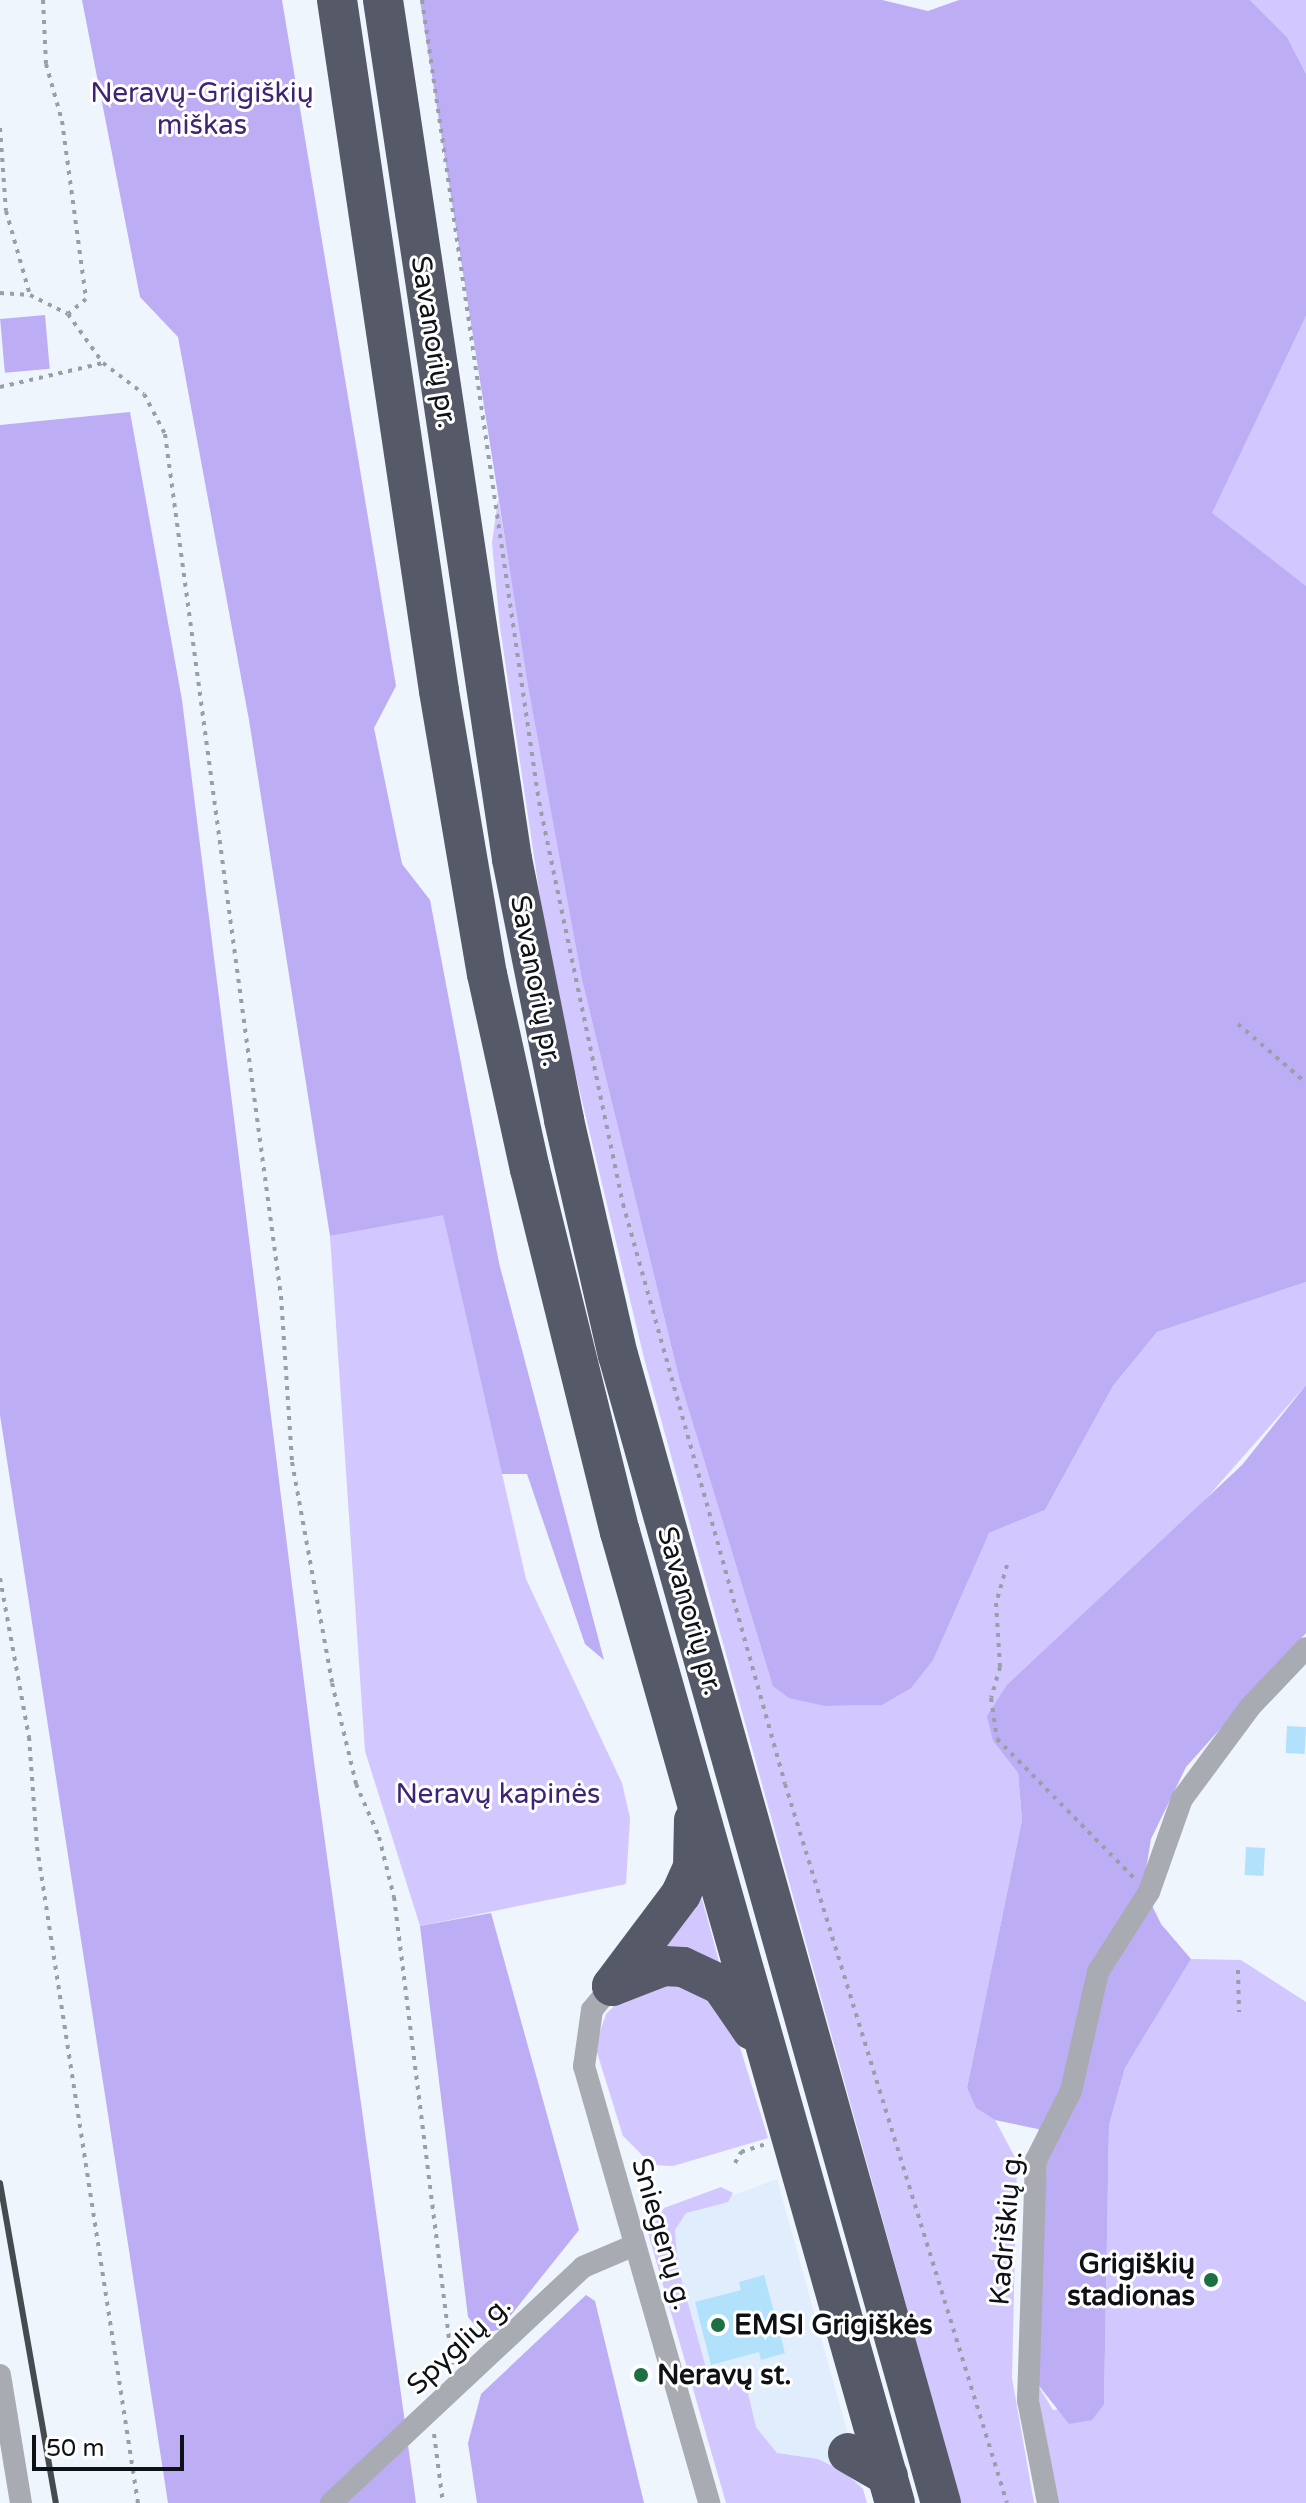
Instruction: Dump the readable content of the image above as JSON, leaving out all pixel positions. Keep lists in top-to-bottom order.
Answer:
{
  "streets": {
    "highway": ["Savanorių pr."],
    "street": ["Kadriškių g.", "Sniegenų g.", "Spyglių g."]
  },
  "crossings": [
    ["Sniegenų g.", "Spyglių g."]
  ],
  "parks": ["Neravų-Grigiškių miškas", "Neravų kapinės"],
  "places": ["Grigiškių stadionas", "EMSI Grigiškės", "Neravų st."],
  "scale_bar": "50 m"
}
